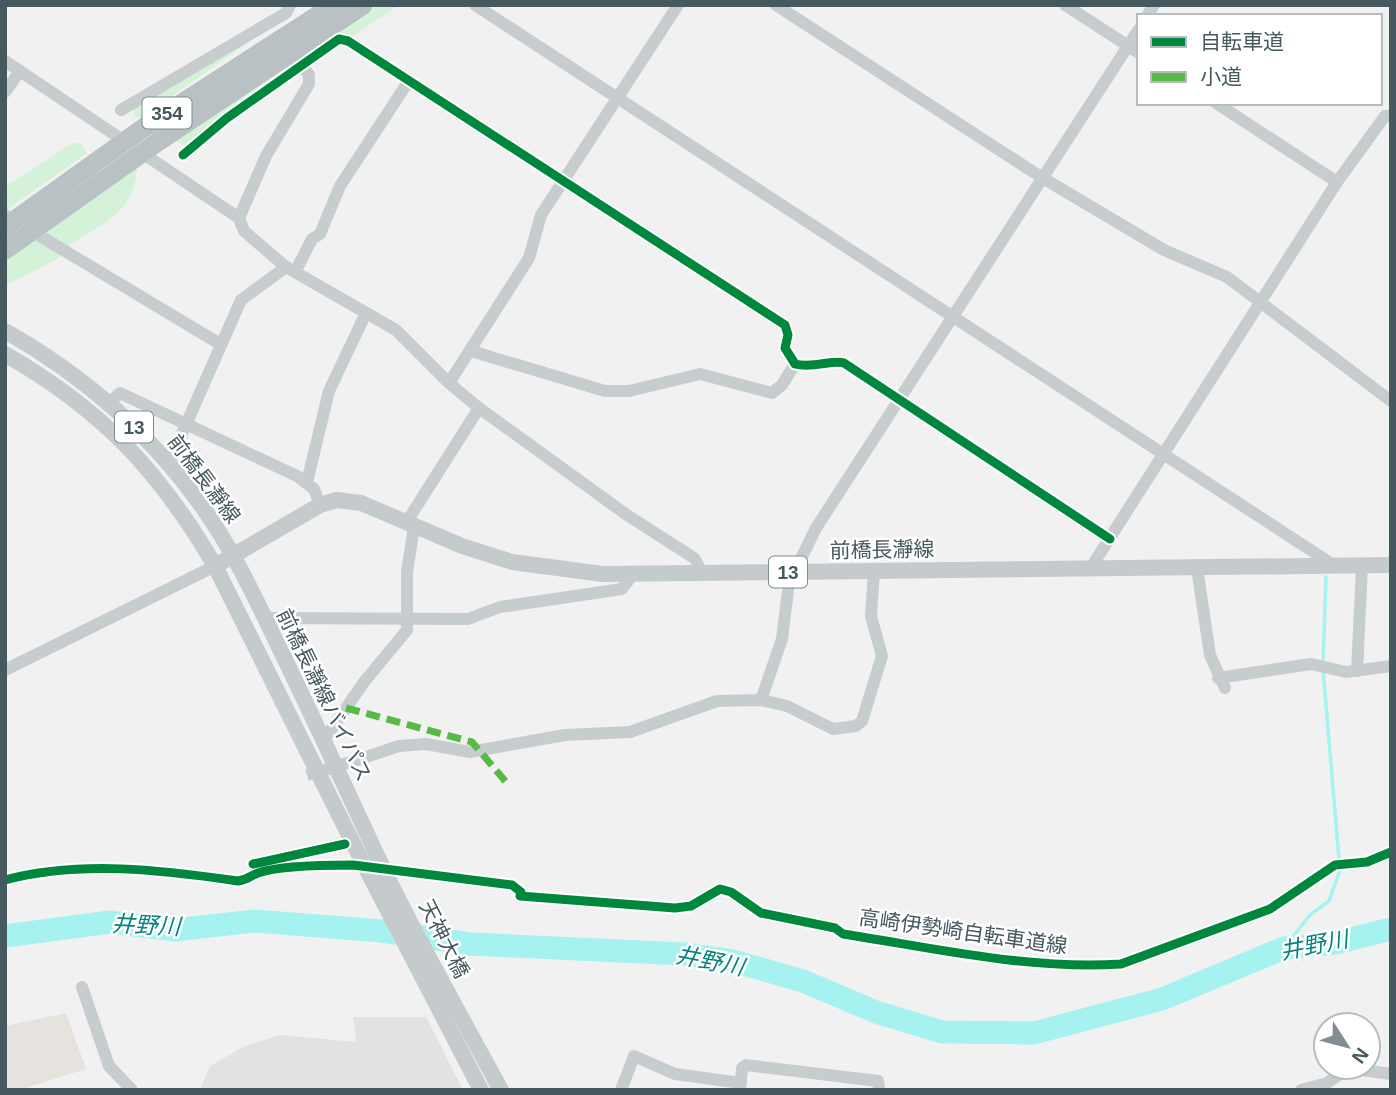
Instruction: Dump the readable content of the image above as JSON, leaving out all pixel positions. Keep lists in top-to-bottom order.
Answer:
{
  "streets": {
    "highway": ["354"],
    "main road": [
      "13",
      "前橋長瀞線",
      "前橋長瀞線バイパス",
      "天神大橋"
    ],
    "cycle path": ["高崎伊勢崎自転車道線"]
  },
  "crossings": [
    ["前橋長瀞線", "前橋長瀞線バイパス"],
    ["前橋長瀞線バイパス", "天神大橋"]
  ],
  "water": ["井野川"],
  "legend": ["自転車道", "小道"],
  "north": "bottom right"
}
